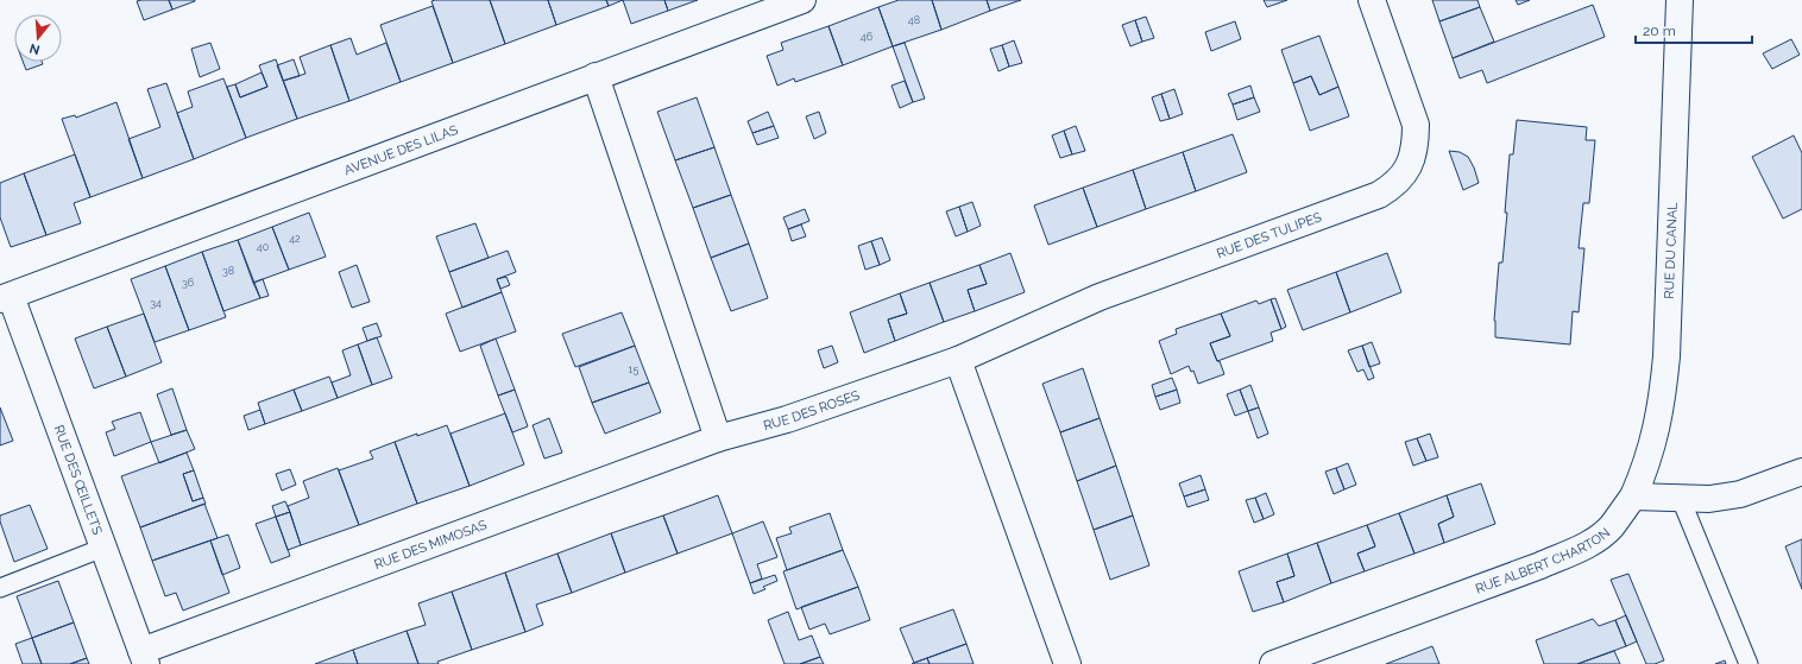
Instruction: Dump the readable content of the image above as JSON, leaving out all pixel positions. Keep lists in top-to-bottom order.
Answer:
{
  "streets": {
    "street": [
      "AVENUE DES LILAS",
      "RUE DES TULIPES",
      "RUE DU CANAL",
      "RUE DES ROSES",
      "RUE DES ŒILLETS",
      "RUE DES MIMOSAS",
      "RUE ALBERT CHARTON"
    ]
  },
  "crossings": [
    ["AVENUE DES LILAS", "RUE DES ŒILLETS"],
    ["RUE DES TULIPES", "RUE DES ROSES"],
    ["RUE DU CANAL", "RUE ALBERT CHARTON"],
    ["RUE DES ROSES", "RUE DES MIMOSAS"],
    ["RUE DES ŒILLETS", "RUE DES MIMOSAS"]
  ],
  "house_numbers": [
    "48",
    "46",
    "42",
    "40",
    "38",
    "36",
    "34",
    "15"
  ],
  "scale_bar": "20 m",
  "north": "bottom"
}
